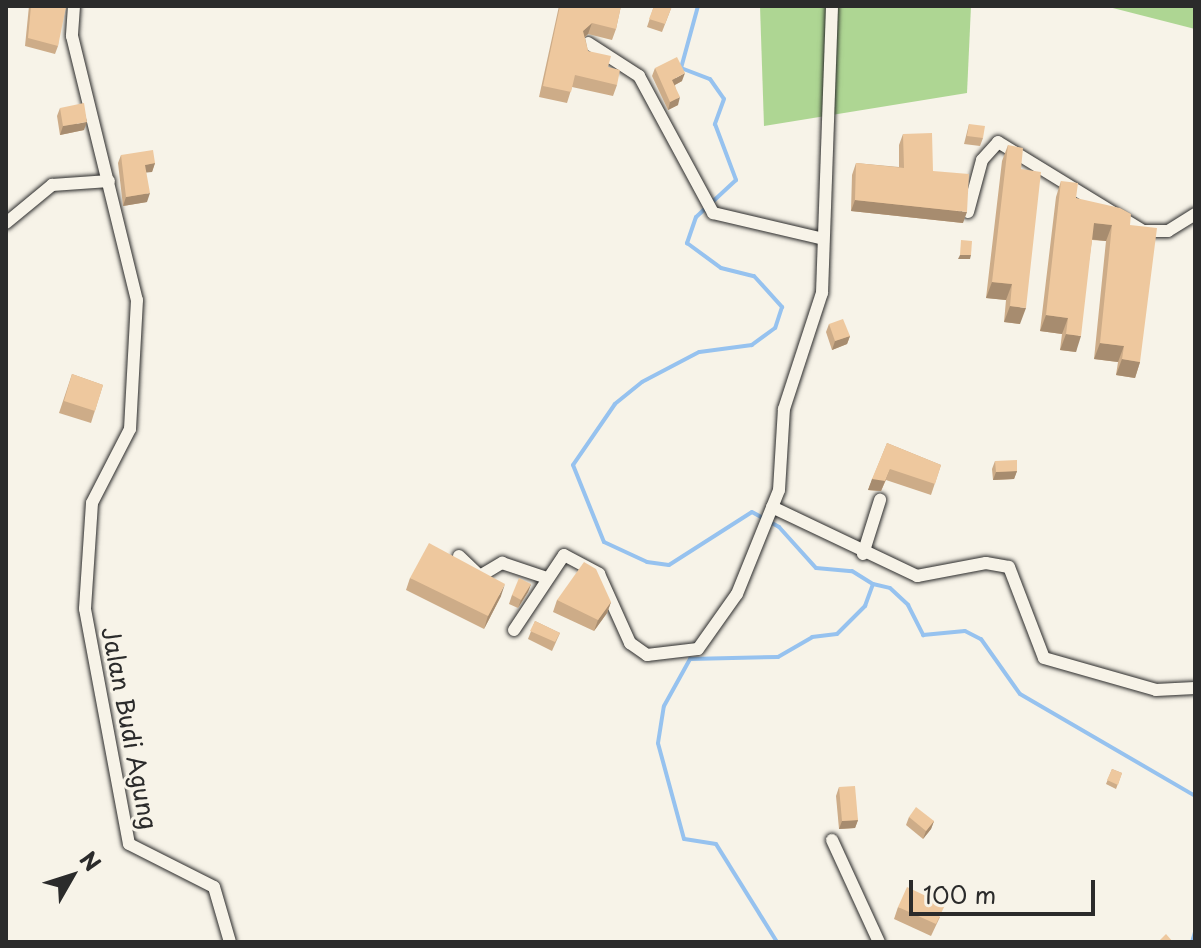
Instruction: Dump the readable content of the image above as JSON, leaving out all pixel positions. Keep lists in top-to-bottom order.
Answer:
{
  "streets": {
    "street": ["Jalan Budi Agung"]
  },
  "scale_bar": "100 m",
  "north": "top right"
}
